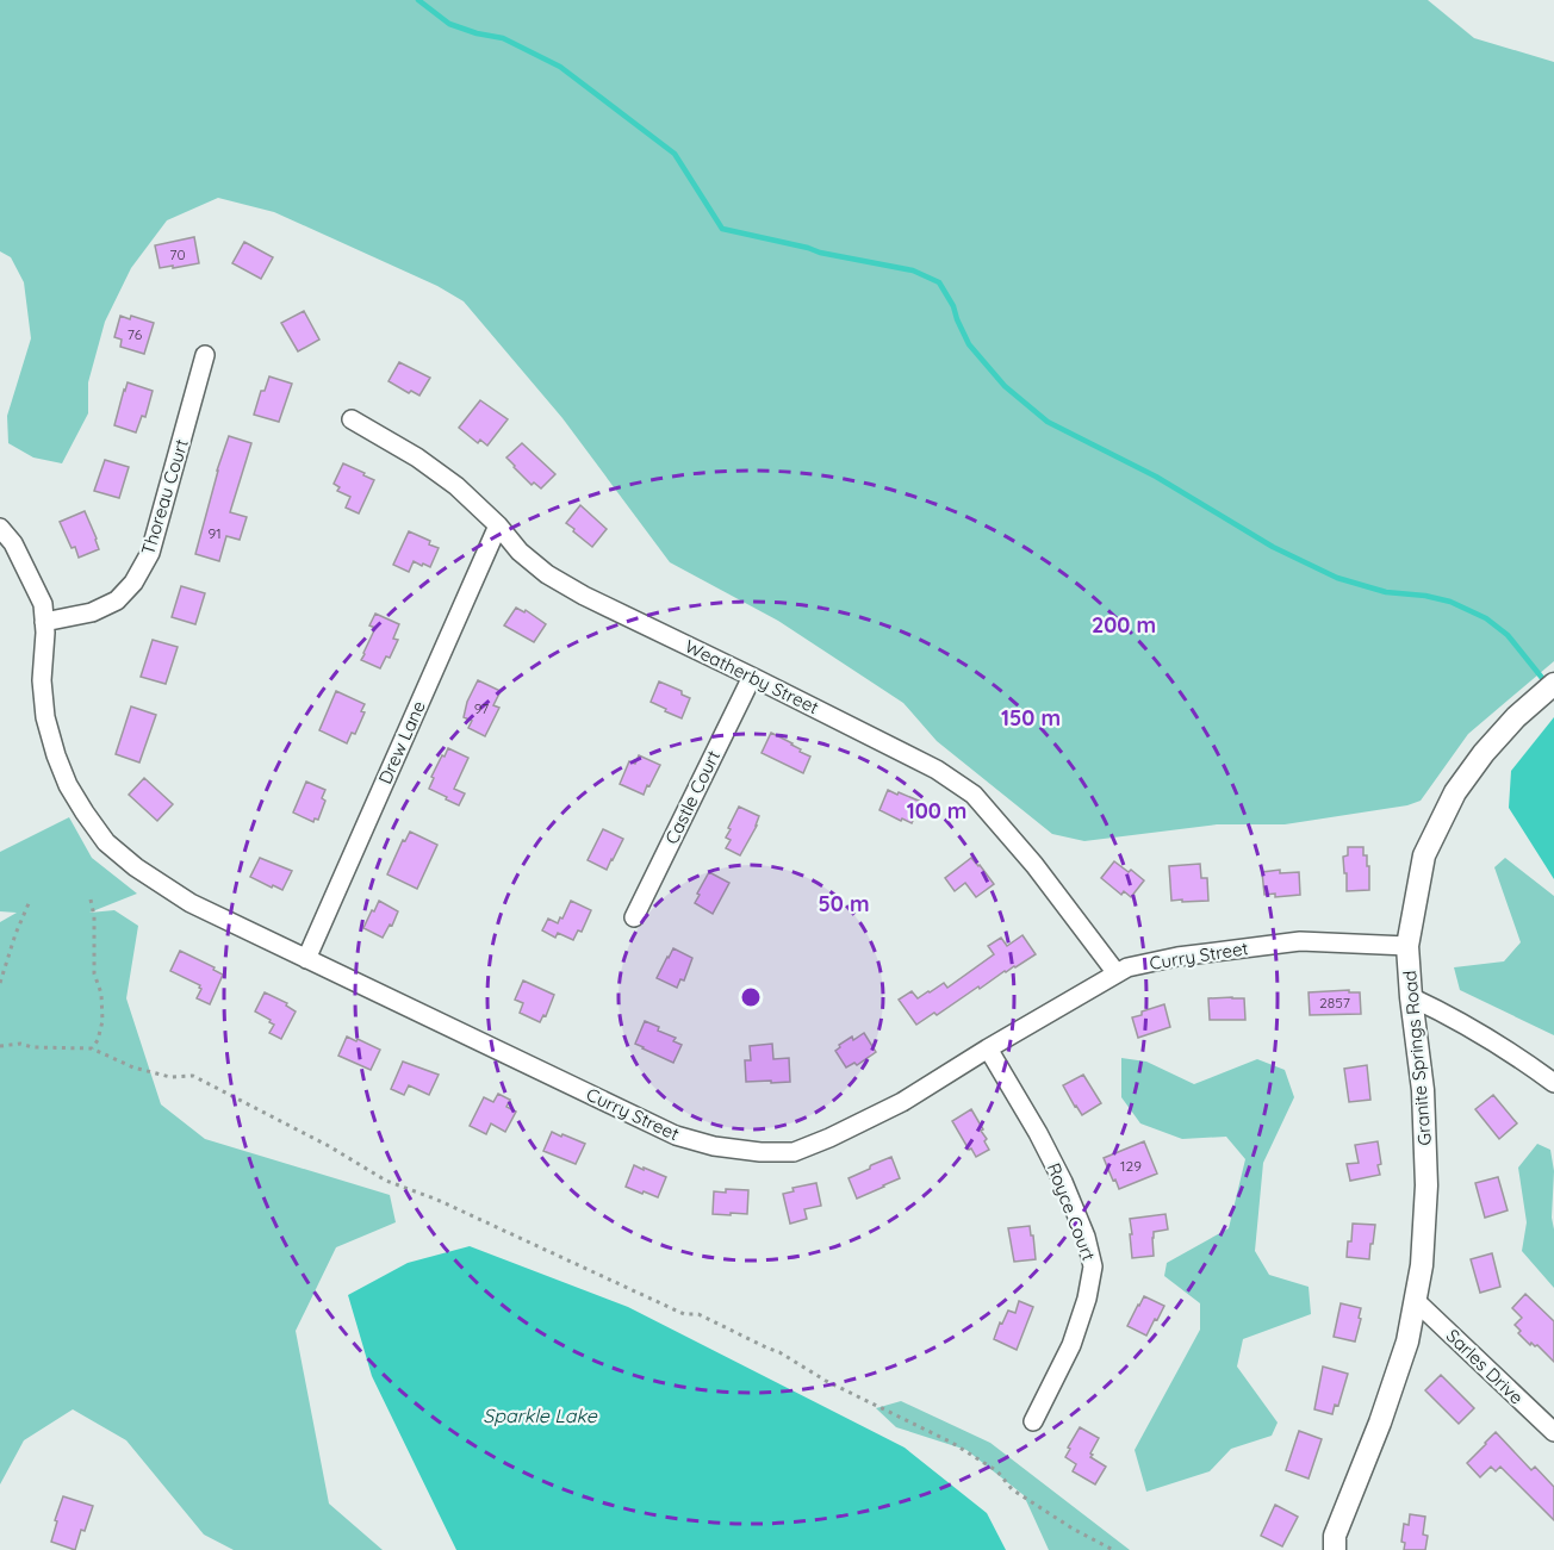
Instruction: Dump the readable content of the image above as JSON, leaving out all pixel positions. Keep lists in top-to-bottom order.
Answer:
{
  "streets": {
    "street": [
      "Thoreau Court",
      "Weatherby Street",
      "Drew Lane",
      "Castle Court",
      "Curry Street",
      "Granite Springs Road",
      "Royce Court",
      "Sarles Drive"
    ]
  },
  "crossings": [
    ["Thoreau Court", "Curry Street"],
    ["Weatherby Street", "Drew Lane"],
    ["Weatherby Street", "Castle Court"],
    ["Weatherby Street", "Curry Street"],
    ["Drew Lane", "Curry Street"],
    ["Curry Street", "Granite Springs Road"],
    ["Curry Street", "Royce Court"],
    ["Granite Springs Road", "Sarles Drive"]
  ],
  "water": ["Sparkle Lake"],
  "house_numbers": [
    "70",
    "76",
    "91",
    "97",
    "2857",
    "129"
  ],
  "rings": [
    "200 m",
    "150 m",
    "100 m",
    "50 m"
  ]
}
